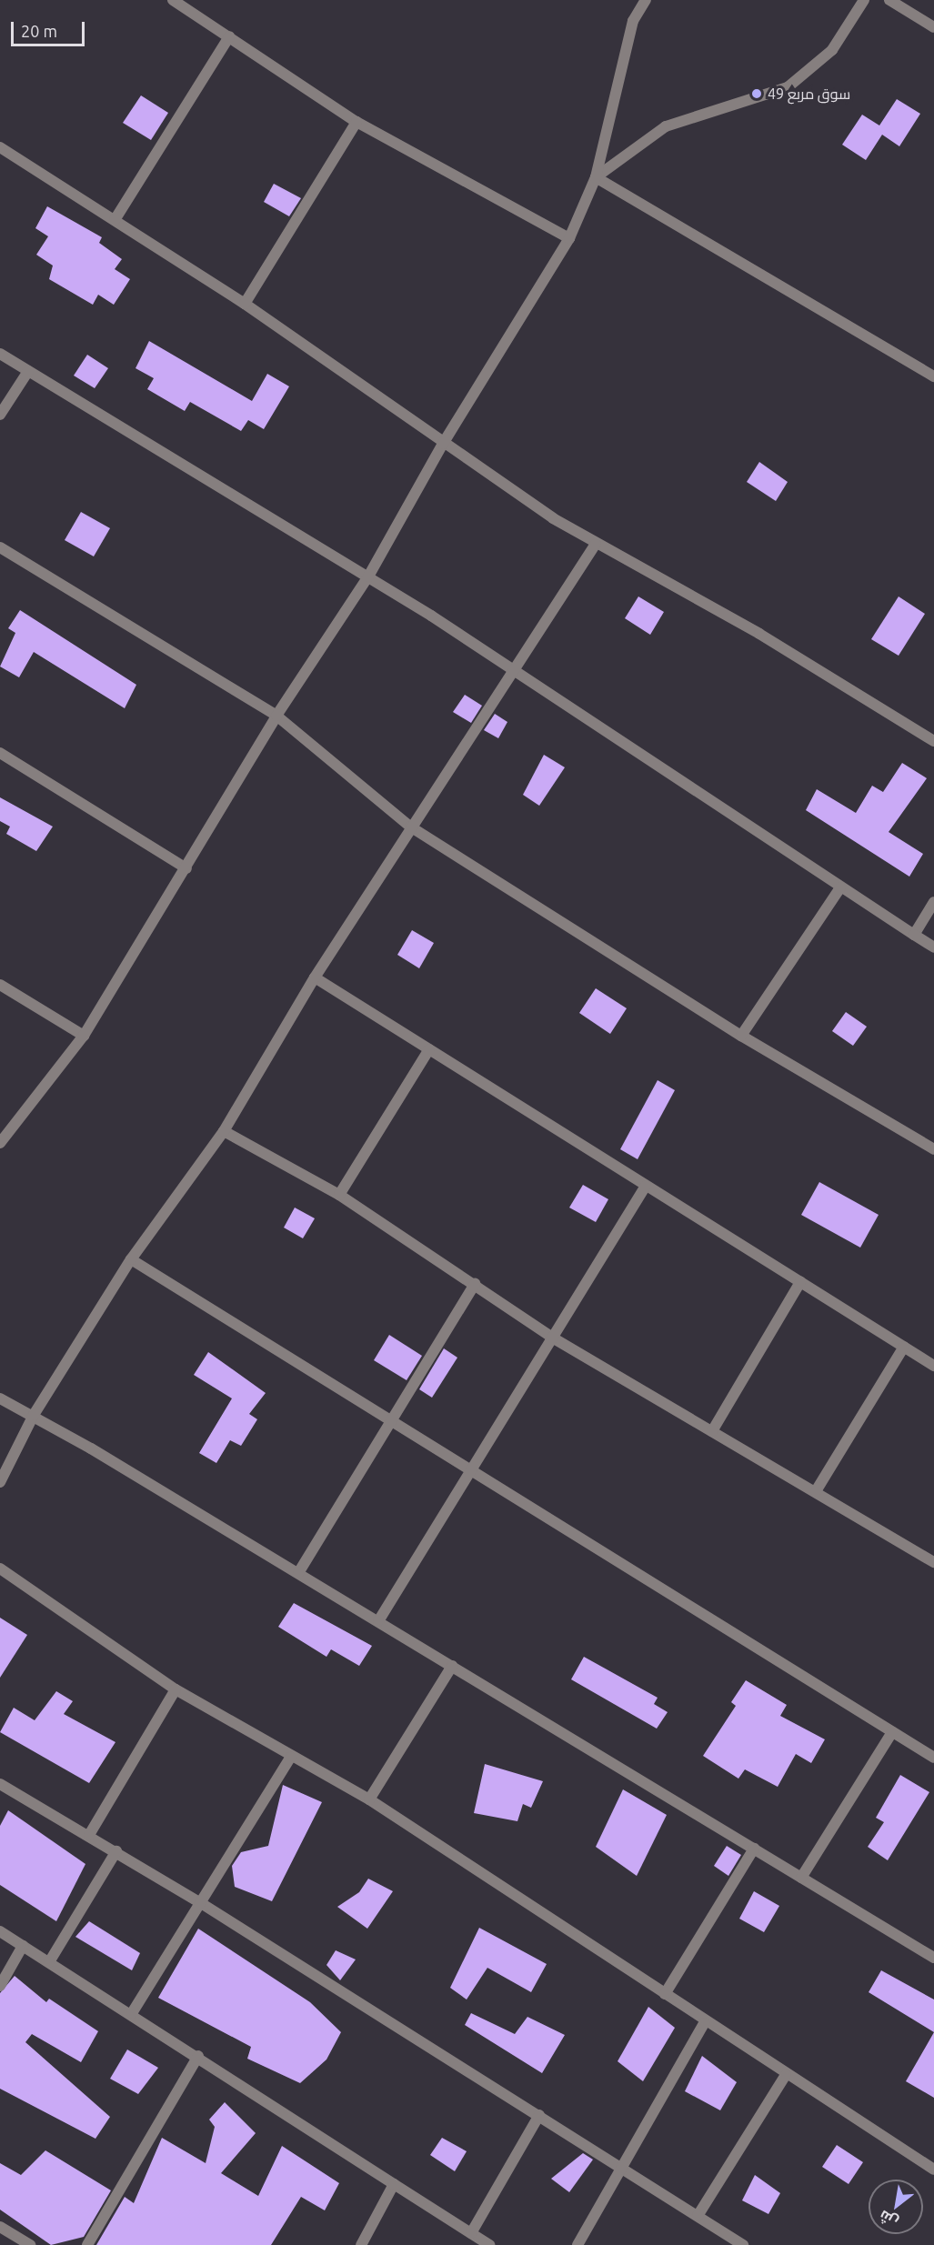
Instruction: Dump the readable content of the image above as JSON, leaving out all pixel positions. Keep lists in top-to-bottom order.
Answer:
{
  "places": ["سوق مربع 49"],
  "scale_bar": "20 m",
  "north": "bottom left"
}
